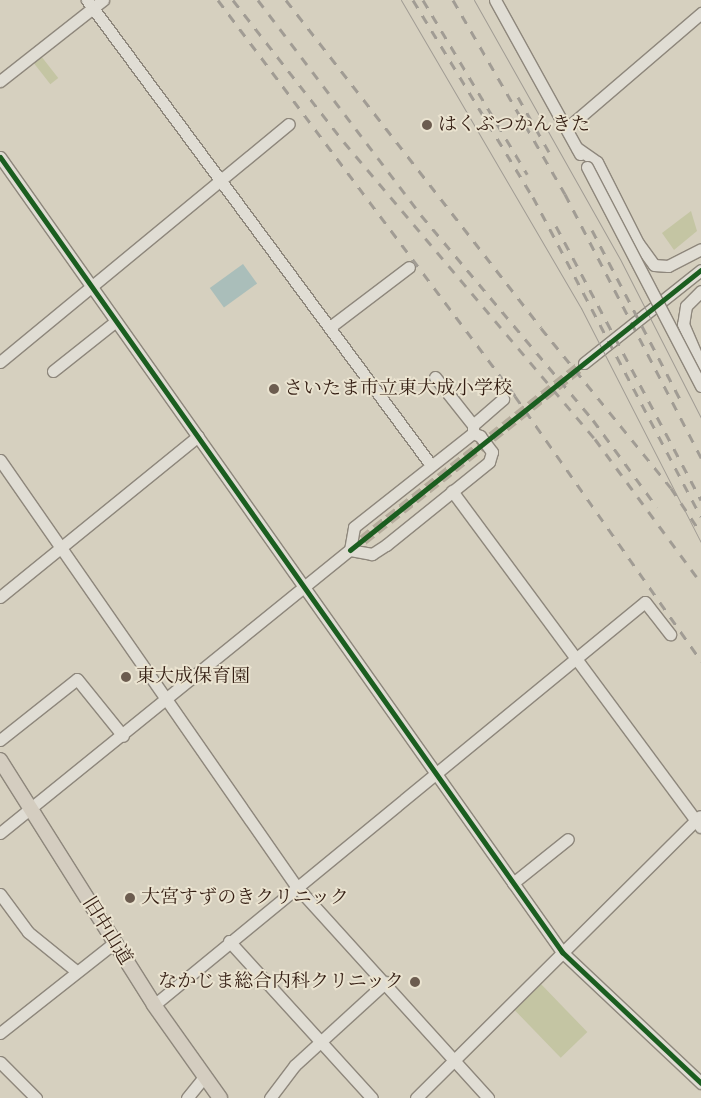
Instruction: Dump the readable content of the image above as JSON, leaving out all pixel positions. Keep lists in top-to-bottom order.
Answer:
{
  "streets": {
    "main road": ["旧中山道"]
  },
  "places": [
    "はくぶつかんきた",
    "さいたま市立東大成小学校",
    "東大成保育園",
    "大宮すずのきクリニック",
    "なかじま総合内科クリニック"
  ]
}
